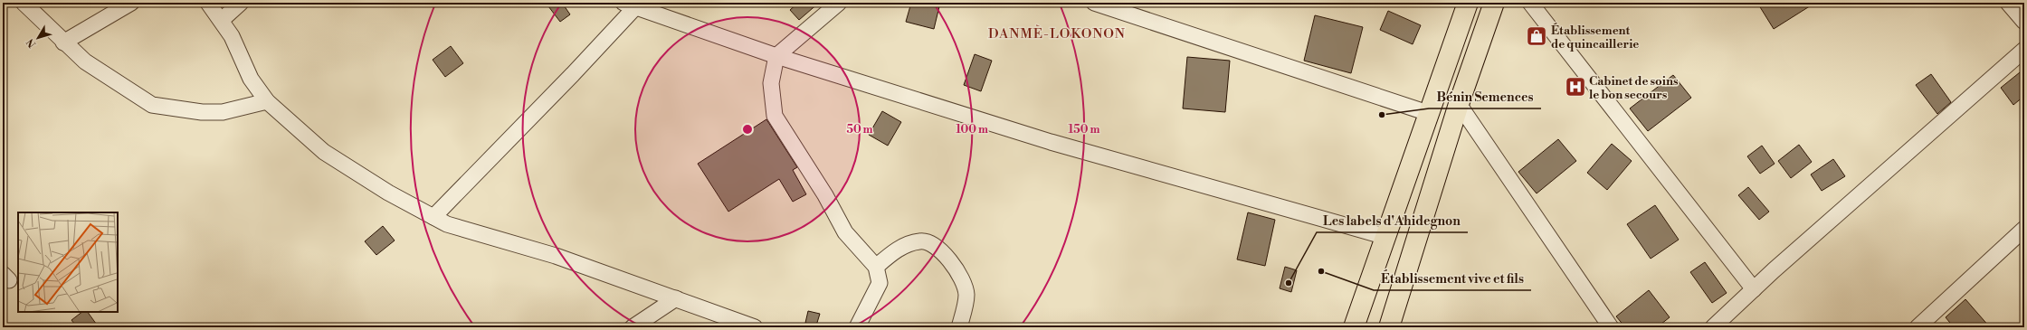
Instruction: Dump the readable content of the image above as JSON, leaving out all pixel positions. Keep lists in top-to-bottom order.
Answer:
{
  "districts": ["DANMÈ-LOKONON"],
  "places": {
    "shop": ["Établissement de quincaillerie"],
    "hospital": ["Cabinet de soins le bon secours"],
    "other": ["Bénin Semences", "Établissement vive et fils", "Les labels d'Ahidegnon"]
  },
  "north": "bottom left",
  "rings": ["50 m", "100 m", "150 m"]
}
